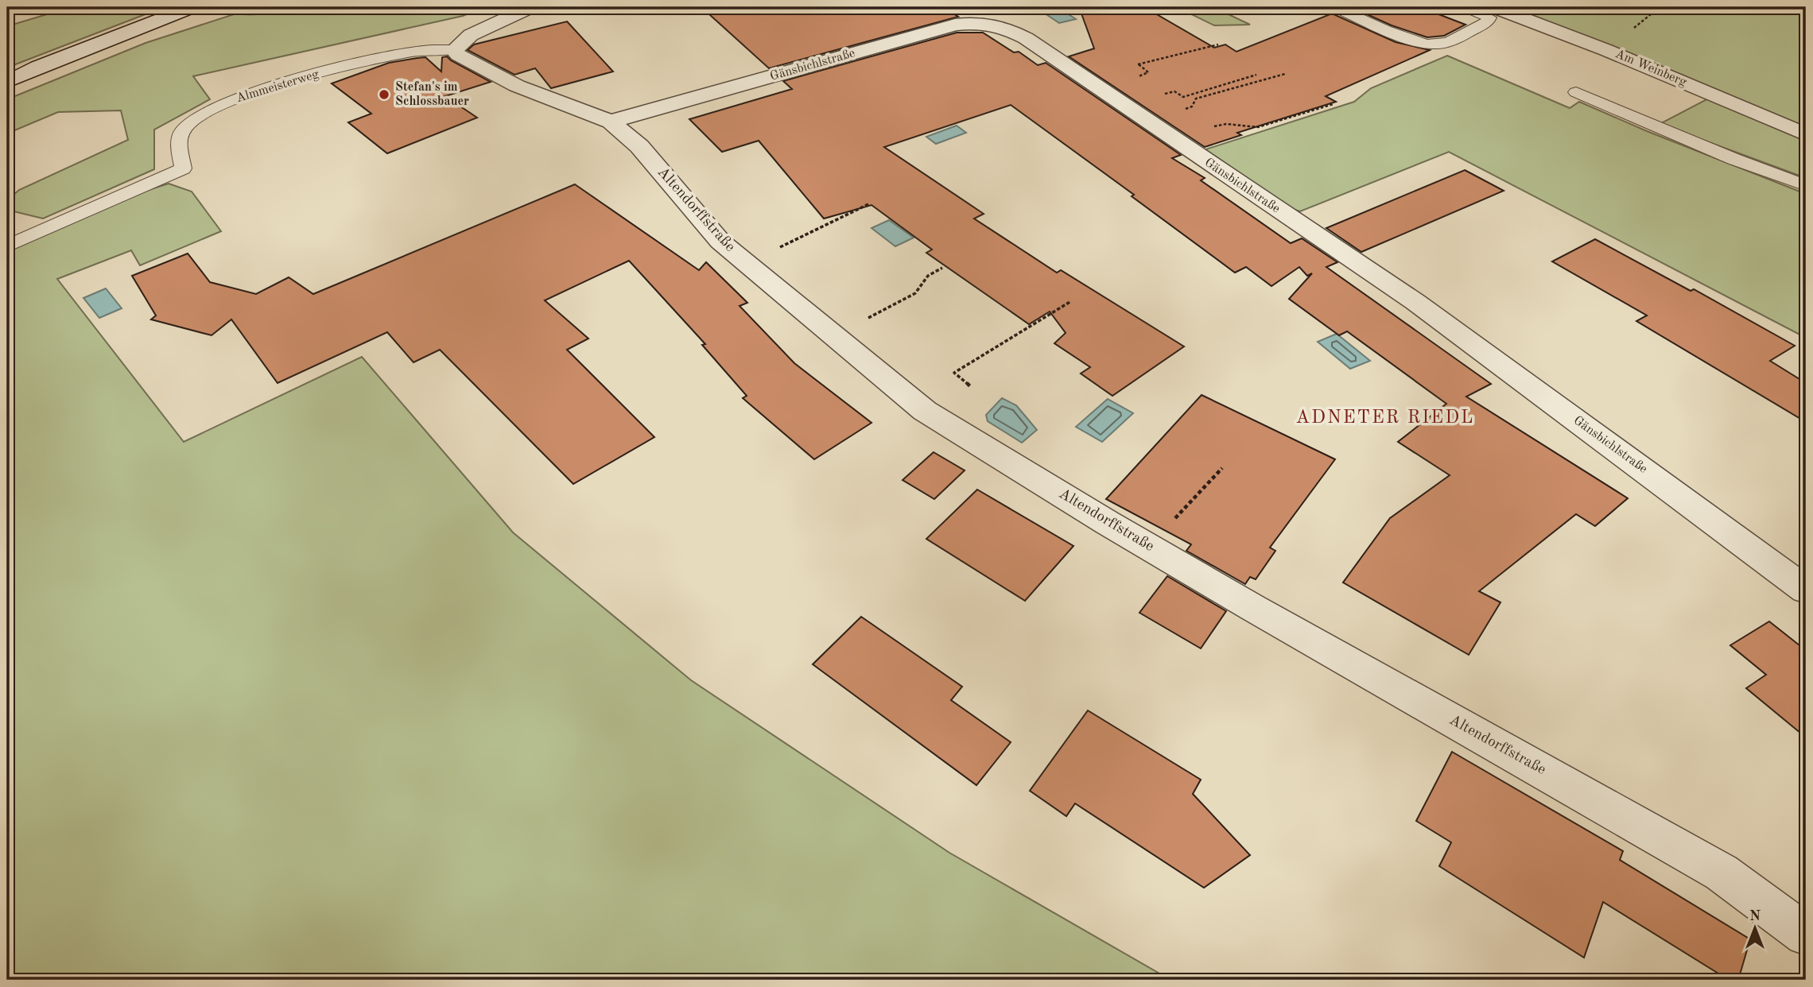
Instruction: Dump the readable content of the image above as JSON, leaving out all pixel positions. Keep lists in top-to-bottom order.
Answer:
{
  "streets": {
    "street": ["Gänsbichlstraße", "Am Weinberg", "Altendorffstraße"],
    "lane": ["Almmeisterweg"]
  },
  "crossings": [
    ["Gänsbichlstraße", "Altendorffstraße"],
    ["Almmeisterweg", "Altendorffstraße"]
  ],
  "districts": ["ADNETER RIEDL"],
  "places": ["Stefan's im Schlossbauer"],
  "north": "top"
}
